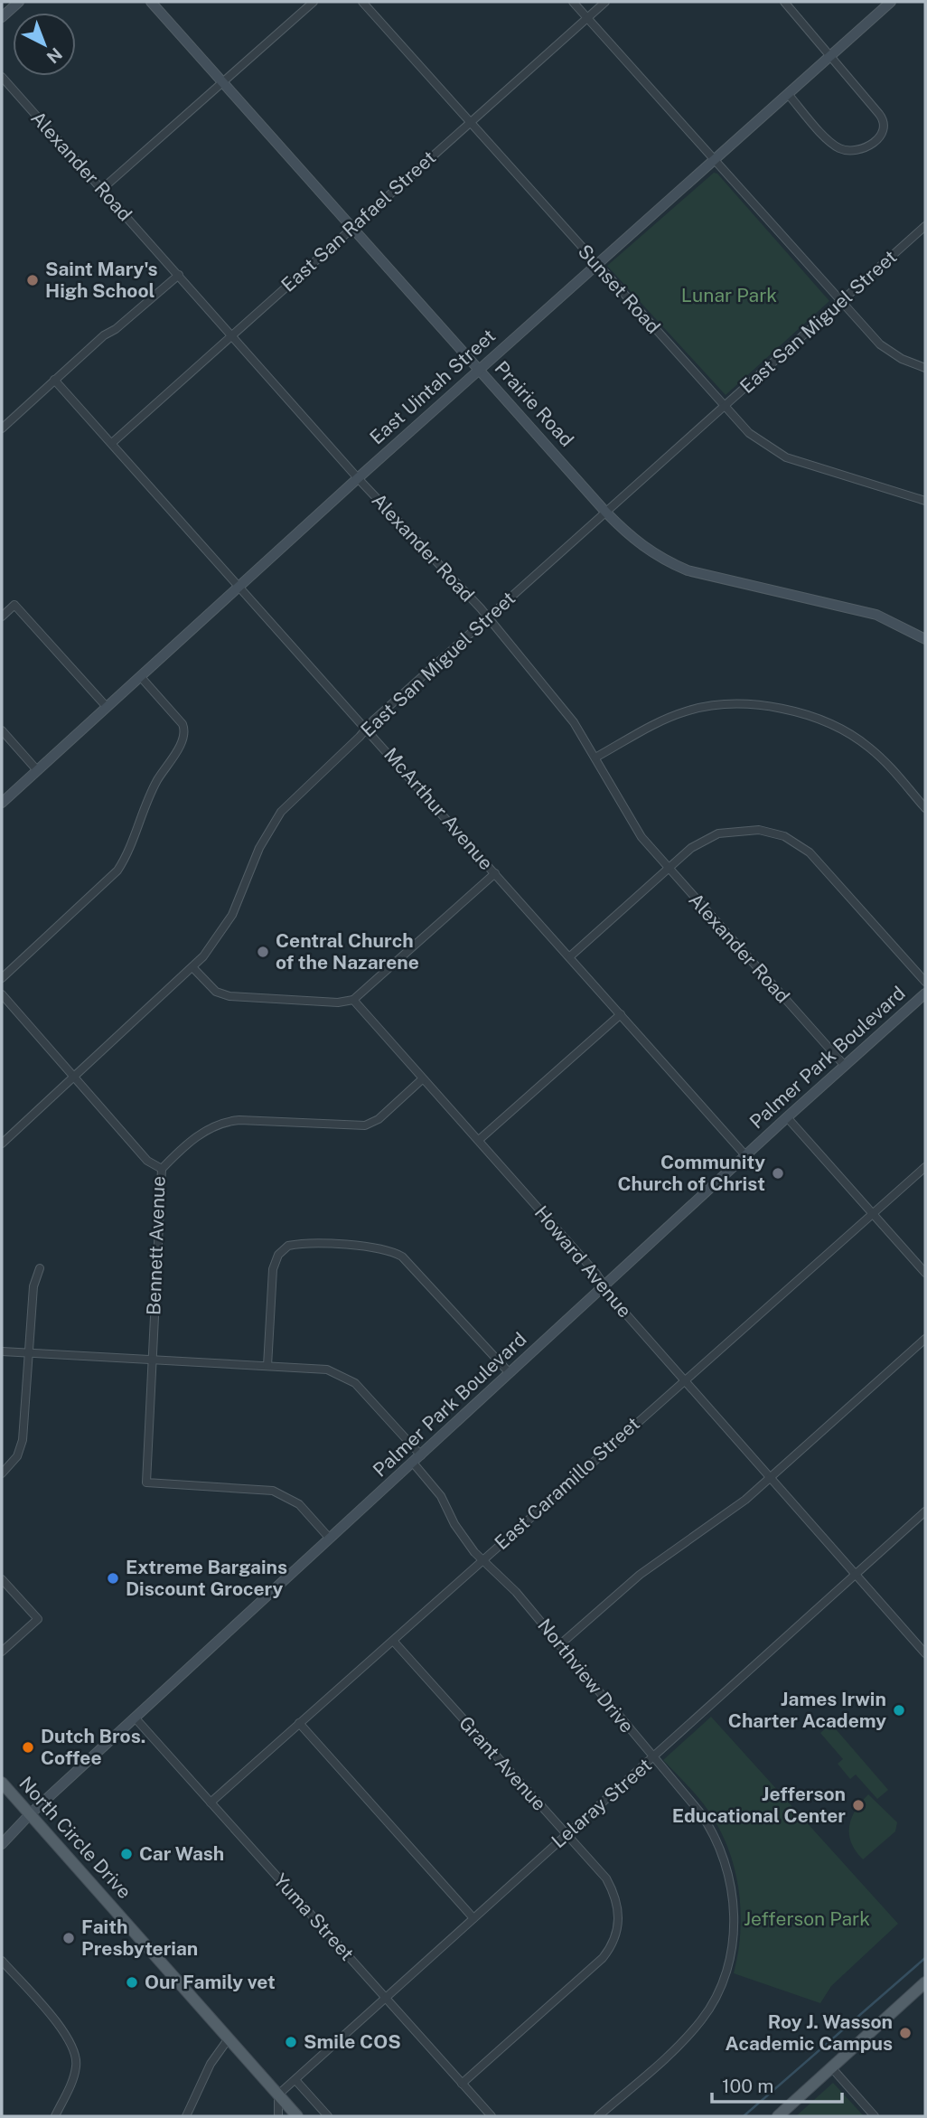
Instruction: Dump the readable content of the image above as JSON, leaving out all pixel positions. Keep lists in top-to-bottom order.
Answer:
{
  "streets": {
    "main road": [
      "East Uintah Street",
      "Prairie Road",
      "Palmer Park Boulevard",
      "North Circle Drive"
    ],
    "street": [
      "Alexander Road",
      "East San Rafael Street",
      "Sunset Road",
      "East San Miguel Street",
      "McArthur Avenue",
      "Bennett Avenue",
      "Howard Avenue",
      "East Caramillo Street",
      "Northview Drive",
      "Grant Avenue",
      "Lelaray Street",
      "Yuma Street"
    ]
  },
  "crossings": [
    ["Alexander Road", "East San Rafael Street"],
    ["Alexander Road", "East San Miguel Street"],
    ["Alexander Road", "East Uintah Street"],
    ["Alexander Road", "Palmer Park Boulevard"],
    ["East San Rafael Street", "Sunset Road"],
    ["East San Rafael Street", "Prairie Road"],
    ["East San Rafael Street", "McArthur Avenue"],
    ["Sunset Road", "East San Miguel Street"],
    ["Sunset Road", "East Uintah Street"],
    ["East San Miguel Street", "Prairie Road"],
    ["East San Miguel Street", "McArthur Avenue"],
    ["East San Miguel Street", "Bennett Avenue"],
    ["East Uintah Street", "Prairie Road"],
    ["East Uintah Street", "McArthur Avenue"],
    ["McArthur Avenue", "Palmer Park Boulevard"],
    ["Palmer Park Boulevard", "Bennett Avenue"],
    ["Palmer Park Boulevard", "Howard Avenue"],
    ["Palmer Park Boulevard", "Northview Drive"],
    ["Palmer Park Boulevard", "North Circle Drive"],
    ["Palmer Park Boulevard", "Yuma Street"],
    ["Howard Avenue", "East Caramillo Street"],
    ["Howard Avenue", "Lelaray Street"],
    ["East Caramillo Street", "Northview Drive"],
    ["East Caramillo Street", "Grant Avenue"],
    ["East Caramillo Street", "Yuma Street"],
    ["Northview Drive", "Lelaray Street"],
    ["Grant Avenue", "Lelaray Street"],
    ["Grant Avenue", "Yuma Street"],
    ["Lelaray Street", "North Circle Drive"],
    ["Lelaray Street", "Yuma Street"]
  ],
  "parks": ["Lunar Park", "Jefferson Park"],
  "places": [
    "Saint Mary's High School",
    "Central Church of the Nazarene",
    "Community Church of Christ",
    "Extreme Bargains Discount Grocery",
    "James Irwin Charter Academy",
    "Dutch Bros. Coffee",
    "Jefferson Educational Center",
    "Car Wash",
    "Faith Presbyterian",
    "Our Family vet",
    "Roy J. Wasson Academic Campus",
    "Smile COS"
  ],
  "scale_bar": "100 m",
  "north": "bottom right"
}
